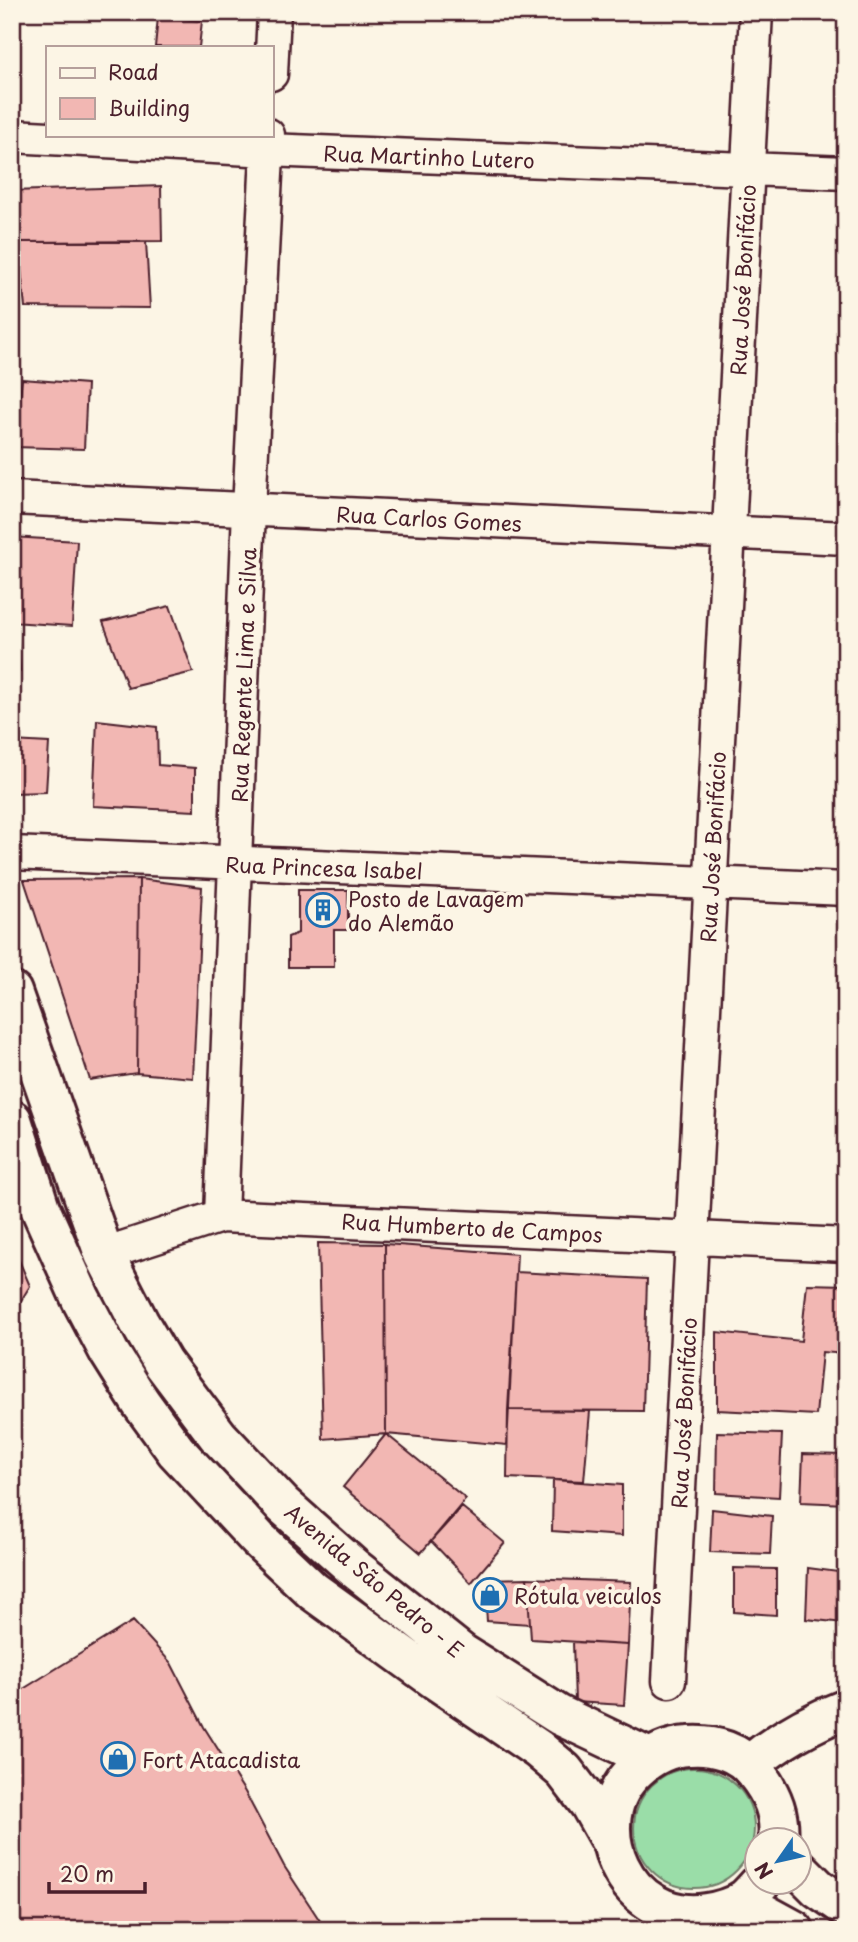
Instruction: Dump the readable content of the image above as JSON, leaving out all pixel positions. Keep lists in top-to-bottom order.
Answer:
{
  "streets": {
    "main road": ["Avenida São Pedro - E"],
    "street": [
      "Rua Martinho Lutero",
      "Rua José Bonifácio",
      "Rua Carlos Gomes",
      "Rua Regente Lima e Silva",
      "Rua Princesa Isabel",
      "Rua Humberto de Campos"
    ]
  },
  "crossings": [
    ["Rua Martinho Lutero", "Rua José Bonifácio"],
    ["Rua Martinho Lutero", "Rua Regente Lima e Silva"],
    ["Rua José Bonifácio", "Rua Carlos Gomes"],
    ["Rua José Bonifácio", "Rua Princesa Isabel"],
    ["Rua José Bonifácio", "Rua Humberto de Campos"],
    ["Rua Carlos Gomes", "Rua Regente Lima e Silva"],
    ["Rua Regente Lima e Silva", "Rua Princesa Isabel"],
    ["Rua Regente Lima e Silva", "Rua Humberto de Campos"],
    ["Rua Humberto de Campos", "Avenida São Pedro - E"]
  ],
  "places": {
    "building": ["Posto de Lavagem do Alemão"],
    "shop": ["Rótula veiculos", "Fort Atacadista"]
  },
  "legend": ["Road", "Building"],
  "scale_bar": "20 m",
  "north": "bottom left"
}
